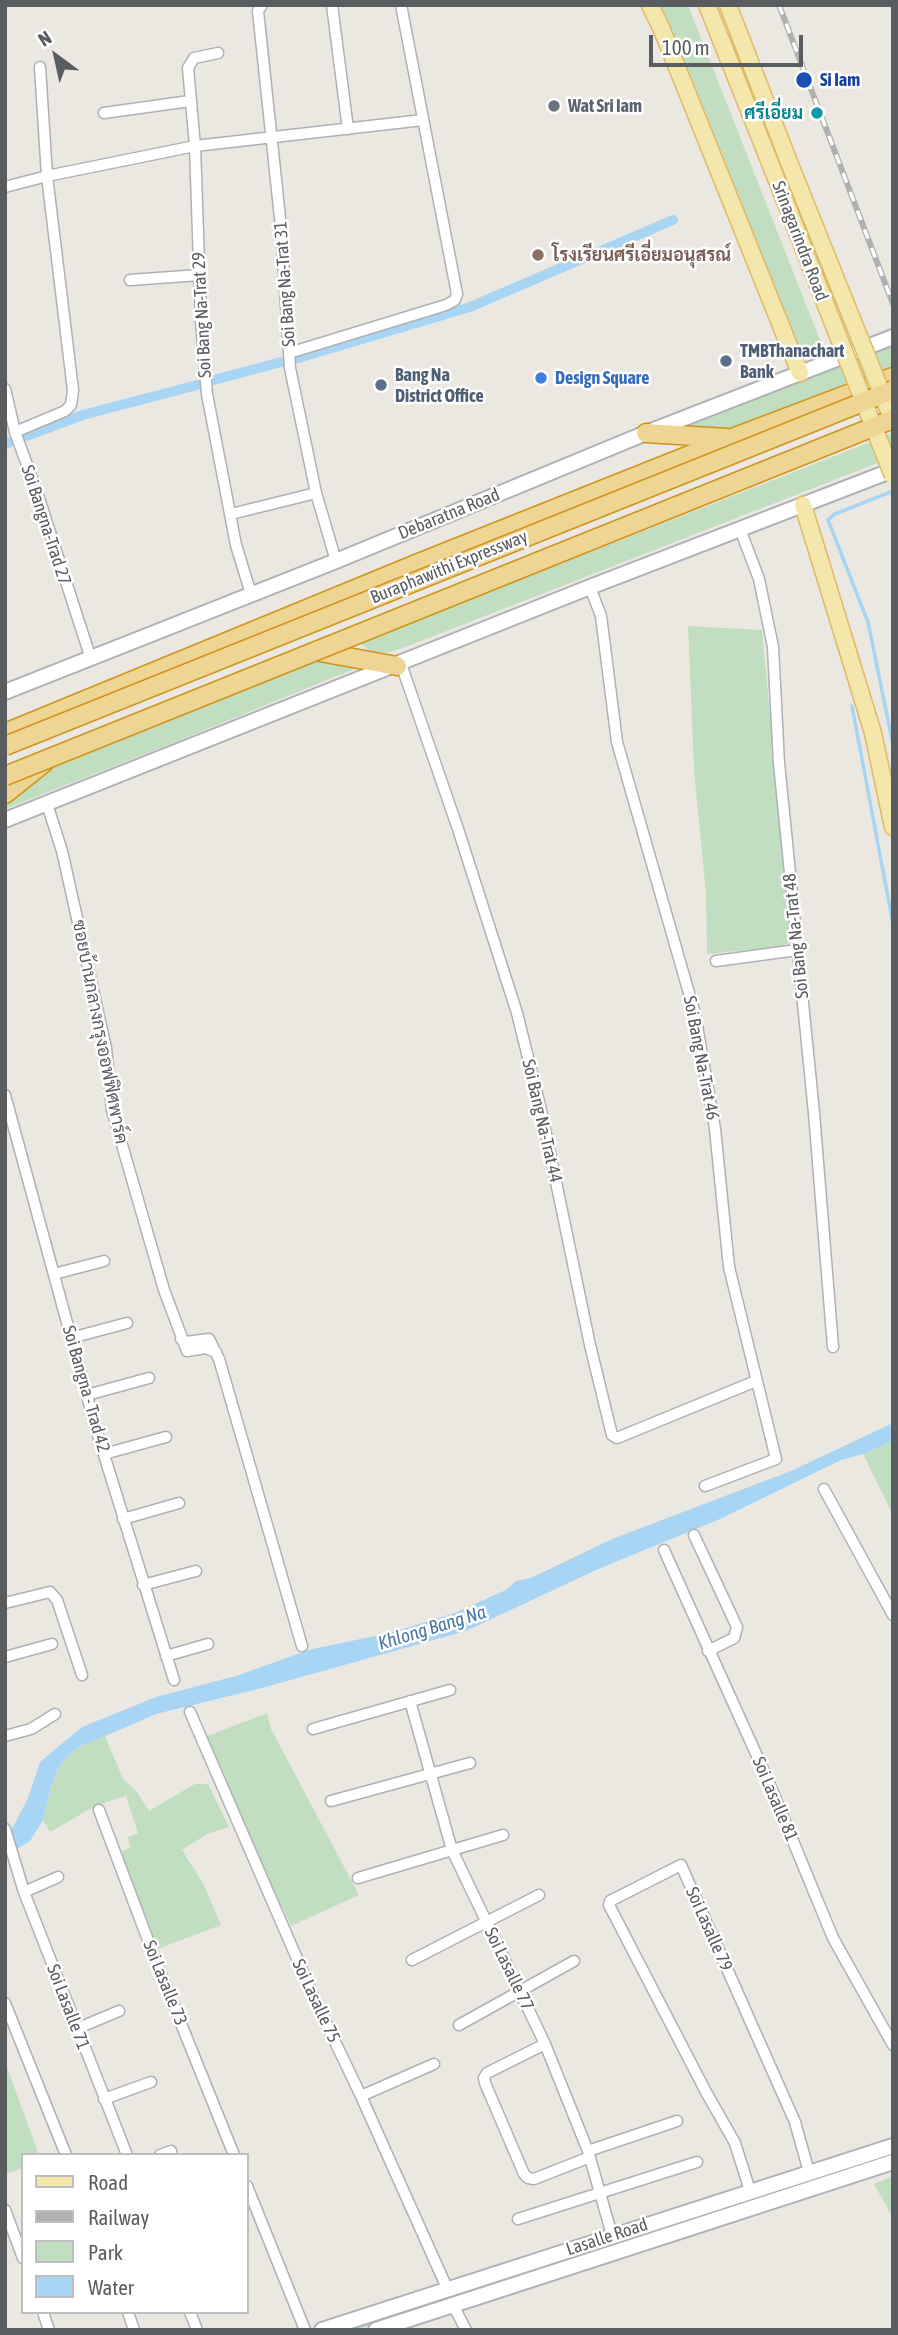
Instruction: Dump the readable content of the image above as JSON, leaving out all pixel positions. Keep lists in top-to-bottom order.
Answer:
{
  "streets": {
    "highway": ["Debaratna Road", "Buraphawithi Expressway"],
    "main road": ["Srinagarindra Road", "Lasalle Road"],
    "street": [
      "Soi Bang Na-Trat 31",
      "Soi Bang Na-Trat 29",
      "Soi Bangna-Trad 27",
      "Soi Bang Na-Trat 48",
      "ซอยบ้านกลางกรุงออฟฟิศพาร์ค",
      "Soi Bang Na-Trat 46",
      "Soi Bang Na-Trat 44",
      "Soi Bangna - Trad 42",
      "Soi Lasalle 81",
      "Soi Lasalle 79",
      "Soi Lasalle 77",
      "Soi Lasalle 73",
      "Soi Lasalle 75",
      "Soi Lasalle 71"
    ]
  },
  "crossings": [
    ["Soi Bang Na-Trat 31", "Debaratna Road"],
    ["Soi Bang Na-Trat 29", "Debaratna Road"],
    ["Debaratna Road", "Soi Bangna-Trad 27"],
    ["Soi Bang Na-Trat 46", "Soi Bang Na-Trat 44"],
    ["Soi Lasalle 79", "Lasalle Road"],
    ["Soi Lasalle 77", "Lasalle Road"],
    ["Soi Lasalle 75", "Lasalle Road"]
  ],
  "water": ["Khlong Bang Na"],
  "places": [
    "Si Iam",
    "Wat Sri Iam",
    "ศรีเอี่ยม",
    "โรงเรียนศรีเอี่ยมอนุสรณ์",
    "TMBThanachart Bank",
    "Design Square",
    "Bang Na District Office"
  ],
  "legend": [
    "Road",
    "Railway",
    "Park",
    "Water"
  ],
  "scale_bar": "100 m",
  "north": "top left"
}
